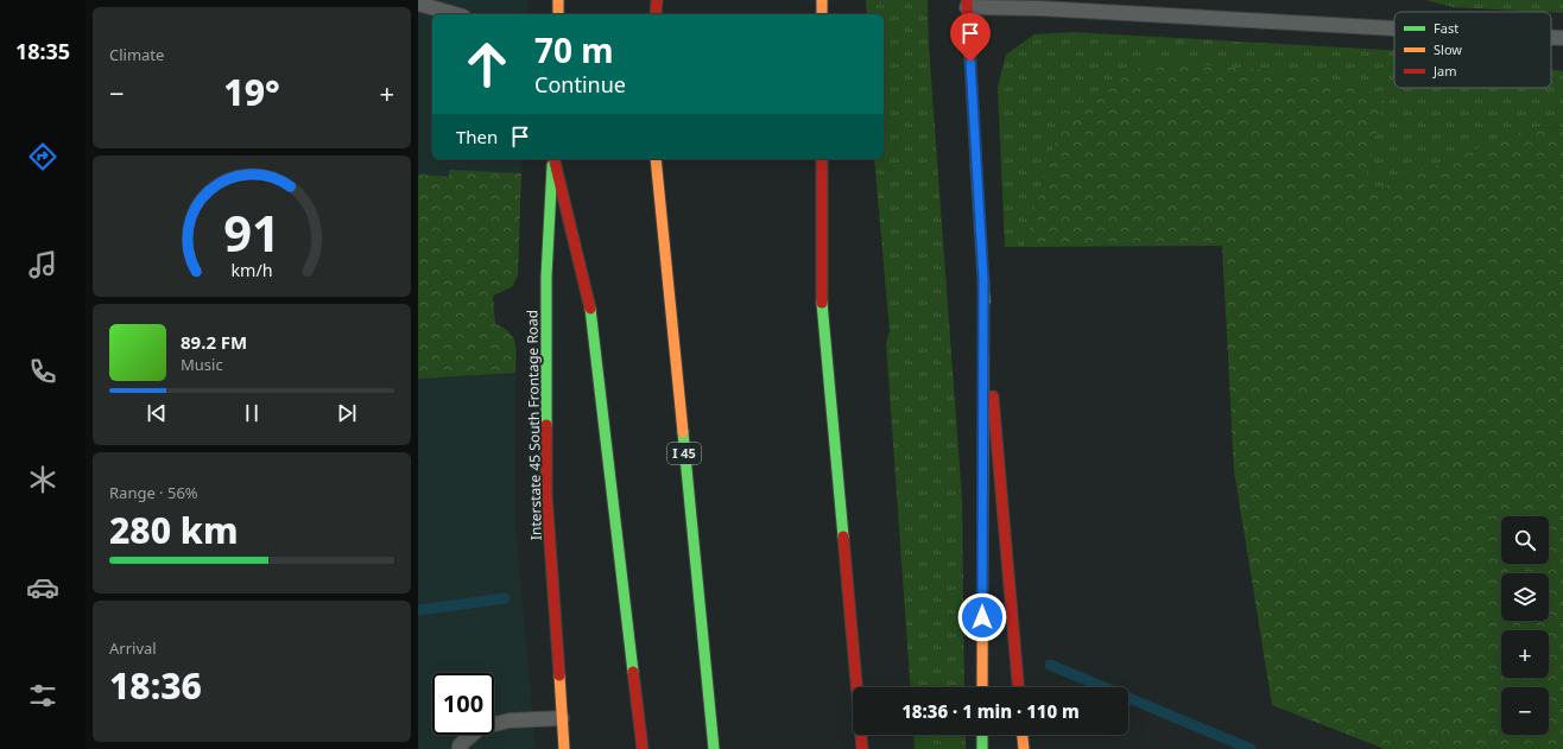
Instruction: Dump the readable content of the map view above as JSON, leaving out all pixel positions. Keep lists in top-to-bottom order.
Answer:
{
  "streets": {
    "main road": ["Interstate 45 South Frontage Road", "I 45"]
  },
  "legend": ["Fast", "Slow", "Jam"],
  "page": {
    "tabs": "18:35",
    "tile": [
      "Climate",
      ["Range · 56%", "280 km"],
      ["Arrival", "18:36"]
    ],
    "turn": ["70 m", "Continue"],
    "heat": ["−", "19°", "+"],
    "then": "Then",
    "song": ["89.2 FM", "Music"],
    "map_buttons": ["+", "−"],
    "limit": "100",
    "trip": "18:36 · 1 min · 110 m",
    "gauge": ["91", "km/h"]
  }
}
